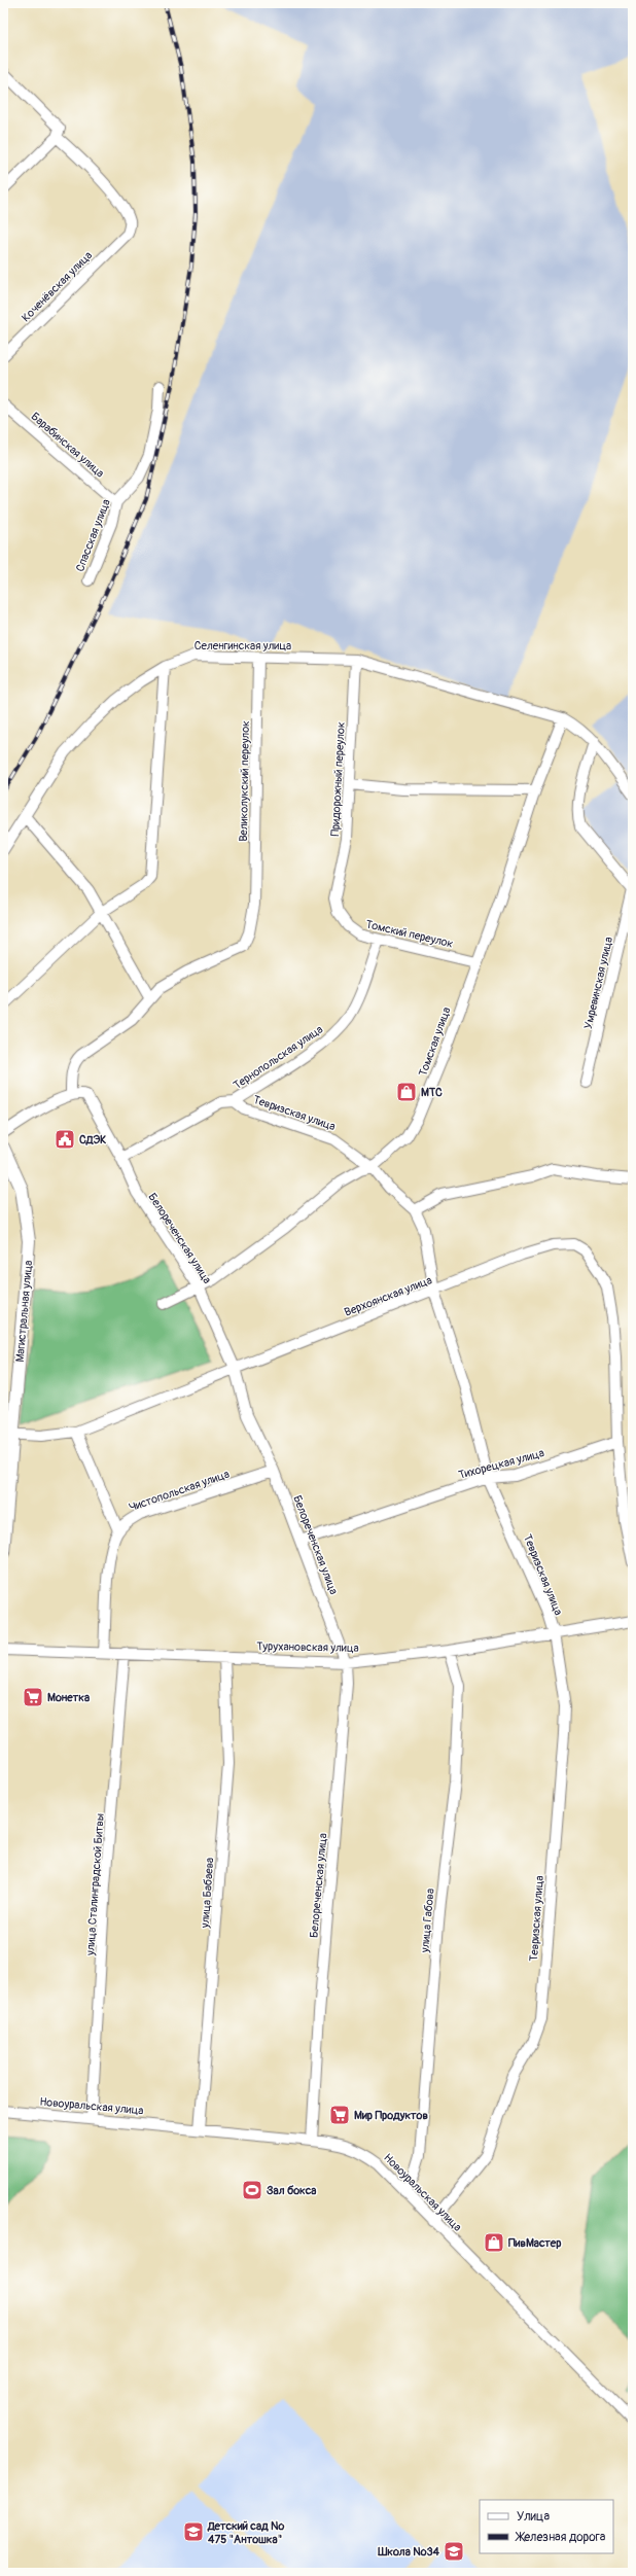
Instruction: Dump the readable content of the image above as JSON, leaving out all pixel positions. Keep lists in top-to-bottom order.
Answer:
{
  "streets": {
    "main road": ["Магистральная улица"],
    "street": [
      "Коченёвская улица",
      "Барабинская улица",
      "Спасская улица",
      "Селенгинская улица",
      "Придорожный переулок",
      "Великолукский переулок",
      "Томский переулок",
      "Умревинская улица",
      "Томская улица",
      "Тернопольская улица",
      "Тевризская улица",
      "Белореченская улица",
      "Верхоянская улица",
      "Тихорецкая улица",
      "Чистопольская улица",
      "Турухановская улица",
      "улица Сталинградской Битвы",
      "улица Бабаева",
      "улица Габова",
      "Новоуральская улица"
    ]
  },
  "crossings": [
    ["Барабинская улица", "Спасская улица"],
    ["Селенгинская улица", "Придорожный переулок"],
    ["Селенгинская улица", "Великолукский переулок"],
    ["Селенгинская улица", "Томская улица"],
    ["Придорожный переулок", "Томский переулок"],
    ["Томский переулок", "Томская улица"],
    ["Томский переулок", "Тернопольская улица"],
    ["Томская улица", "Тевризская улица"],
    ["Томская улица", "Белореченская улица"],
    ["Тернопольская улица", "Тевризская улица"],
    ["Тернопольская улица", "Белореченская улица"],
    ["Тевризская улица", "Верхоянская улица"],
    ["Тевризская улица", "Тихорецкая улица"],
    ["Тевризская улица", "Турухановская улица"],
    ["Тевризская улица", "Новоуральская улица"],
    ["Белореченская улица", "Верхоянская улица"],
    ["Белореченская улица", "Тихорецкая улица"],
    ["Белореченская улица", "Чистопольская улица"],
    ["Белореченская улица", "Турухановская улица"],
    ["Белореченская улица", "Новоуральская улица"],
    ["Верхоянская улица", "Магистральная улица"],
    ["Верхоянская улица", "Тихорецкая улица"],
    ["Турухановская улица", "улица Сталинградской Битвы"],
    ["Турухановская улица", "улица Бабаева"],
    ["Турухановская улица", "улица Габова"],
    ["улица Сталинградской Битвы", "Новоуральская улица"],
    ["улица Бабаева", "Новоуральская улица"],
    ["улица Габова", "Новоуральская улица"]
  ],
  "places": {
    "shop": ["МТС", "ПивМастер"],
    "public building": ["СДЭК"],
    "supermarket": ["Монетка", "Мир Продуктов"],
    "sports": ["Зал бокса"],
    "school or university": ["Детский сад № 475 \"Антошка\"", "Школа №34"]
  },
  "legend": ["Улица", "Железная дорога"]
}
